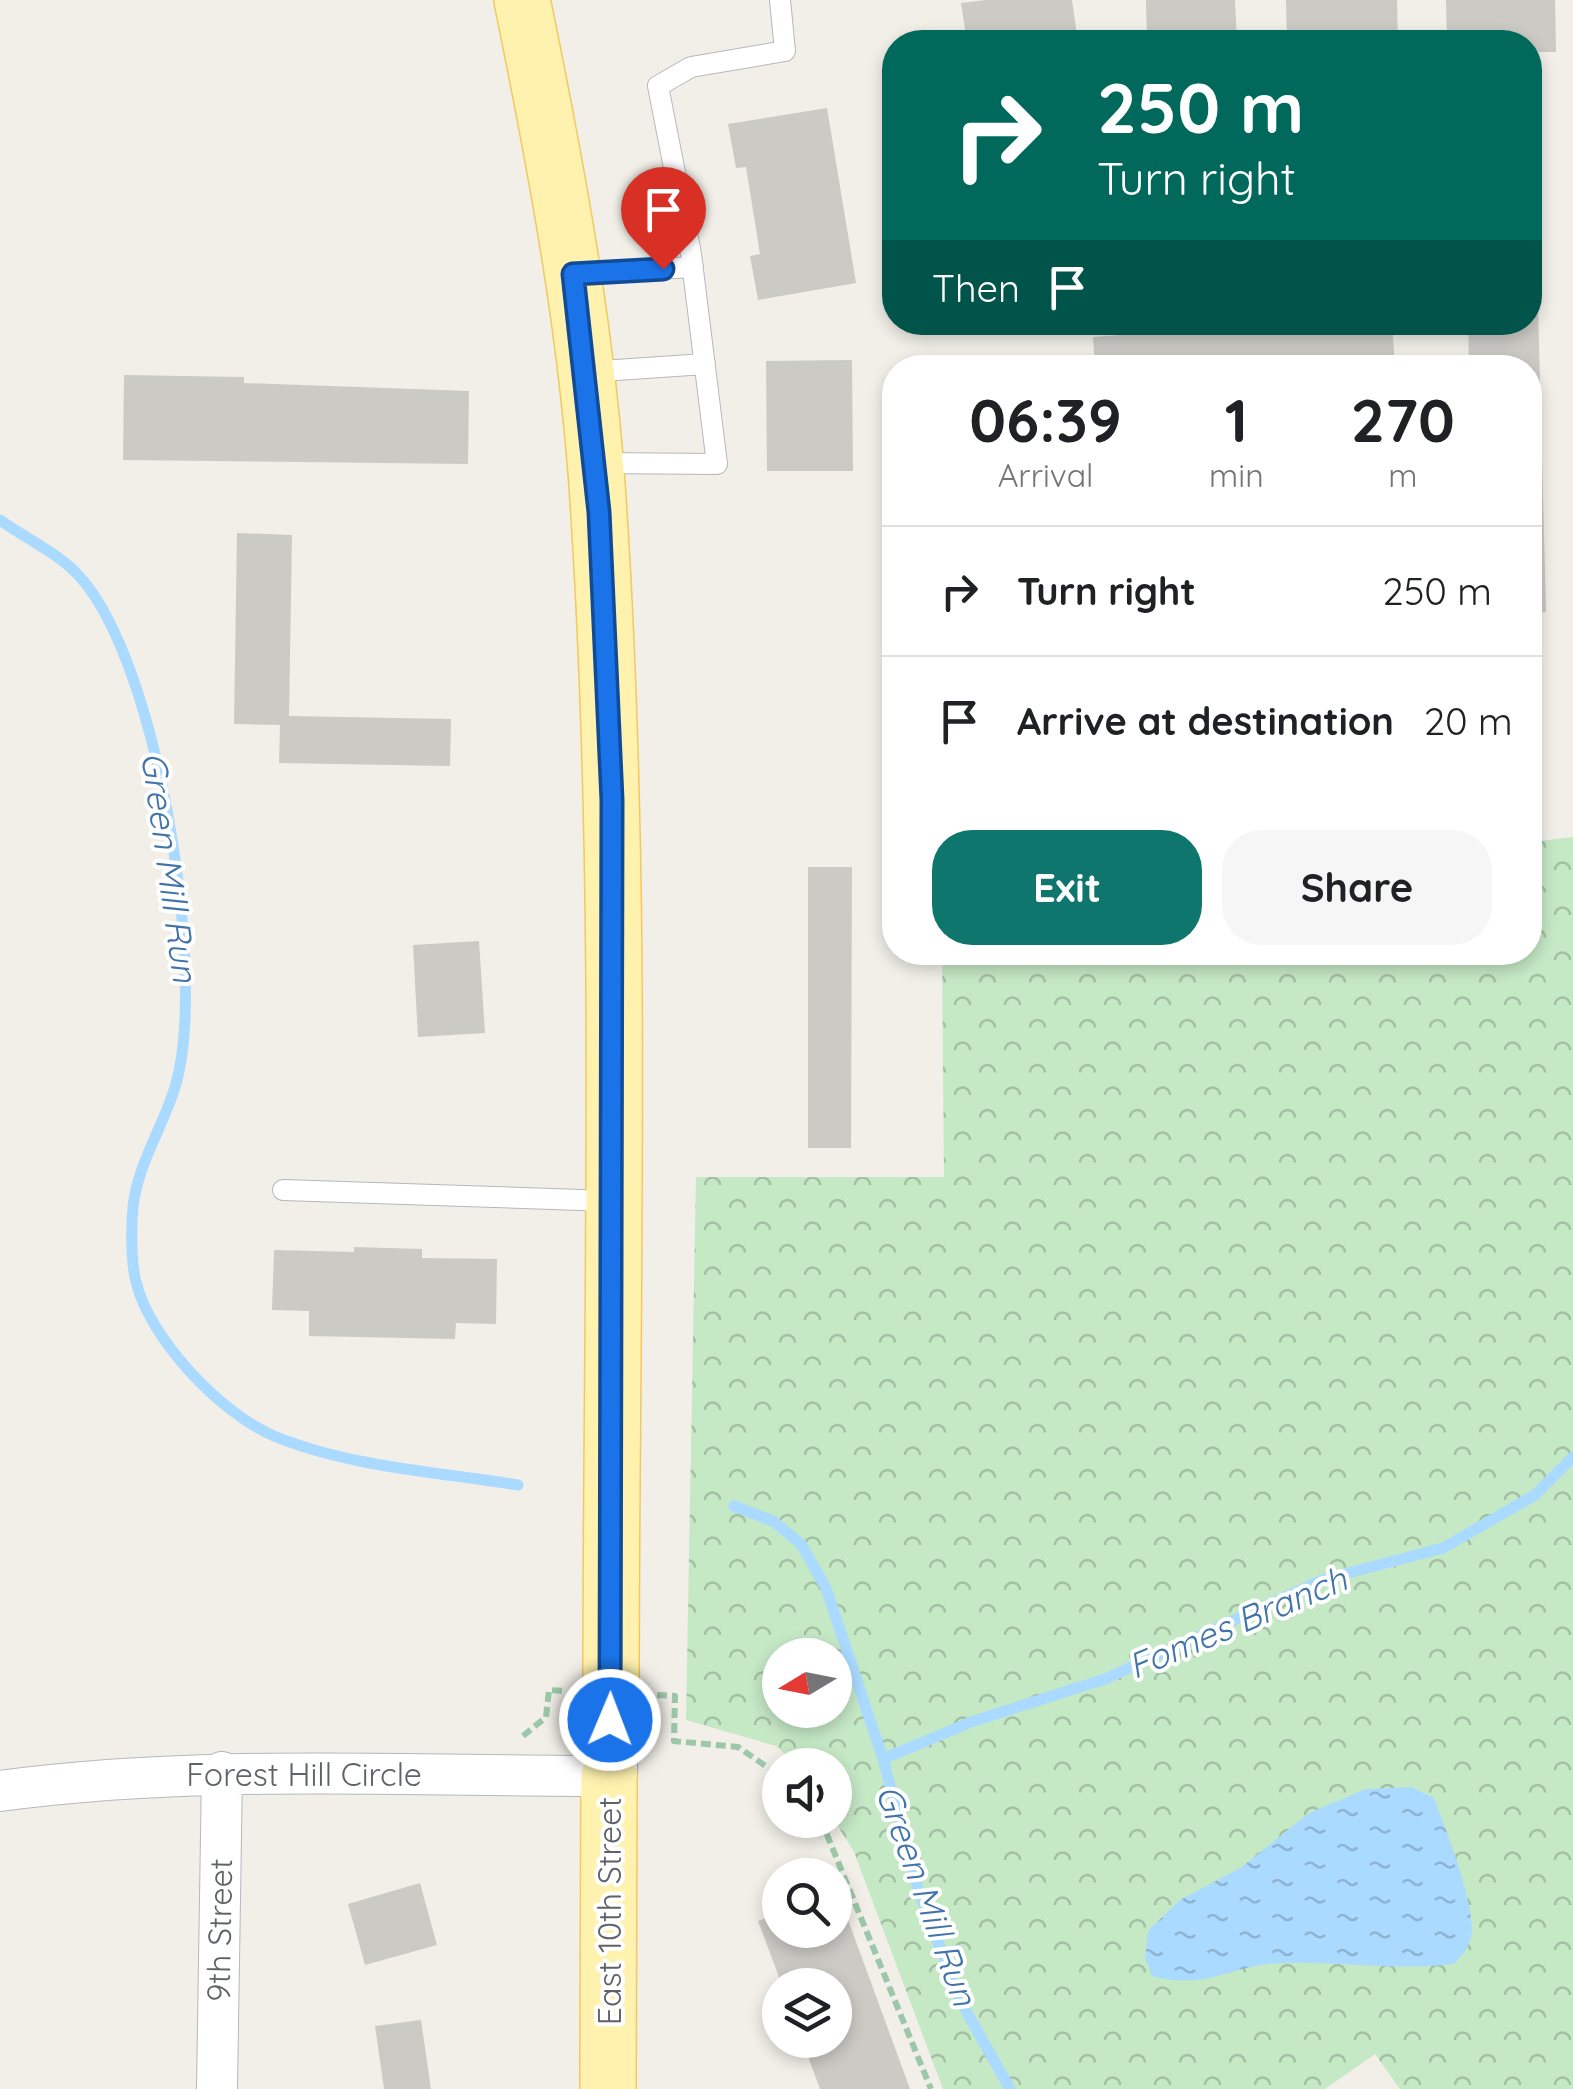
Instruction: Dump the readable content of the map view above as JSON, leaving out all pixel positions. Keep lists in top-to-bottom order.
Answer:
{
  "streets": {
    "main road": ["East 10th Street"],
    "street": ["Forest Hill Circle", "9th Street"]
  },
  "crossings": [
    ["Forest Hill Circle", "East 10th Street"],
    ["Forest Hill Circle", "9th Street"]
  ],
  "water": ["Green Mill Run", "Fomes Branch"],
  "north": "left",
  "page": {
    "turn": ["250 m", "Turn right"],
    "then": "Then",
    "eta": [
      "06:39",
      "Arrival",
      "1",
      "min",
      "270",
      "m"
    ],
    "list": [
      {
        "name": "Turn right",
        "value": "250 m"
      },
      {
        "name": "Arrive at destination",
        "value": "20 m"
      }
    ],
    "buttons": ["Exit", "Share"]
  }
}
